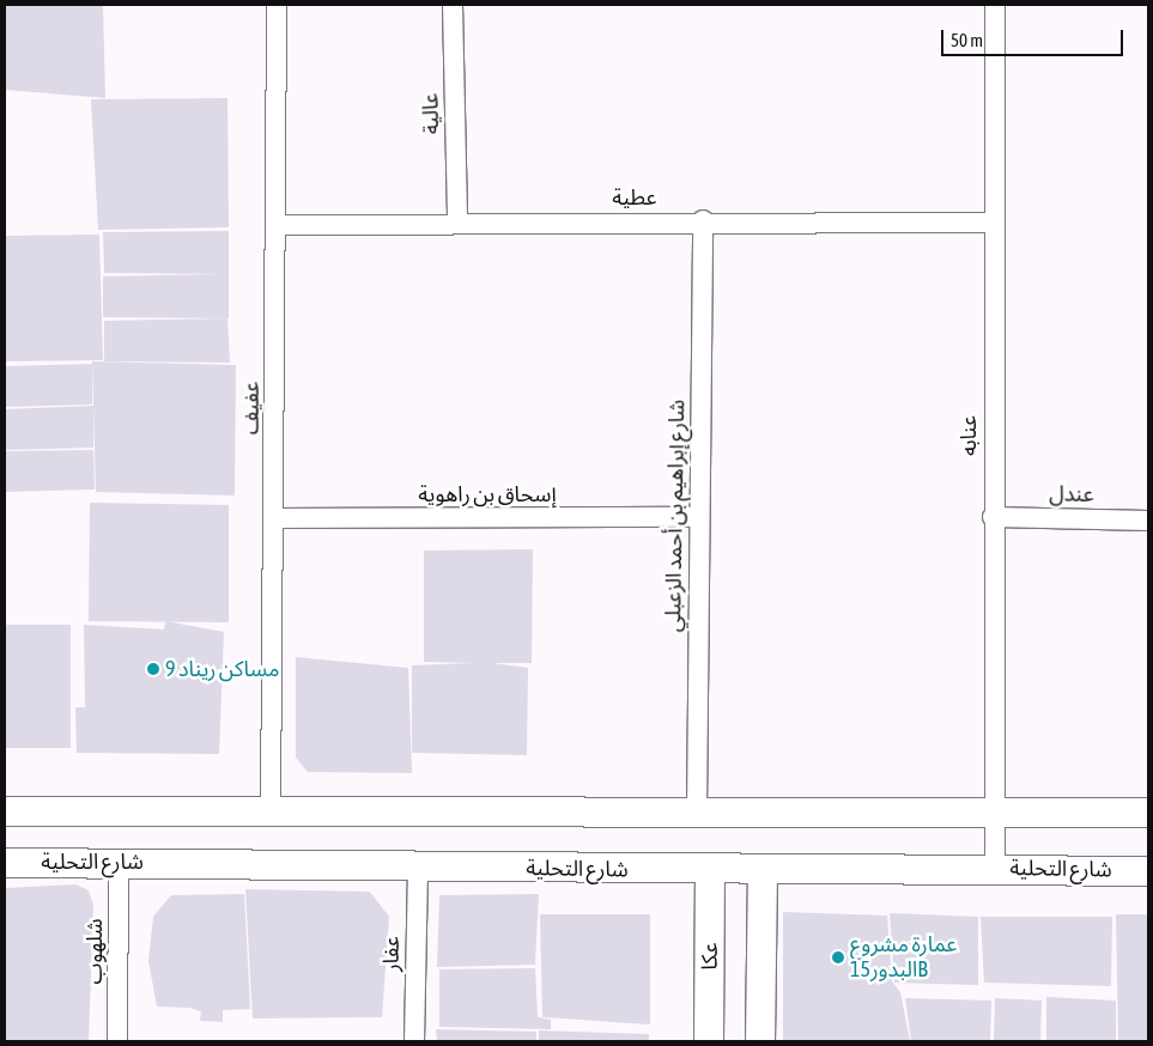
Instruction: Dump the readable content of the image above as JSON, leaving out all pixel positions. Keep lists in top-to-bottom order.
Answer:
{
  "streets": {
    "street": [
      "عالية",
      "عطية",
      "عفيف",
      "عنابه",
      "إسحاق بن راهوية",
      "عندل",
      "شارع إبراهيم بن أحمد الزعبلي",
      "شارع التحلية",
      "شلهوب",
      "عفار",
      "عكا"
    ]
  },
  "crossings": [
    ["عالية", "عطية"],
    ["عطية", "عفيف"],
    ["عطية", "عنابه"],
    ["عطية", "شارع إبراهيم بن أحمد الزعبلي"],
    ["عفيف", "إسحاق بن راهوية"],
    ["عنابه", "عندل"],
    ["عنابه", "شارع التحلية"],
    ["إسحاق بن راهوية", "شارع إبراهيم بن أحمد الزعبلي"],
    ["شارع التحلية", "شلهوب"],
    ["شارع التحلية", "عفار"],
    ["شارع التحلية", "عكا"]
  ],
  "places": ["مساكن ريناد 9", "عمارة مشروع البدور15B"],
  "scale_bar": "50 m"
}
